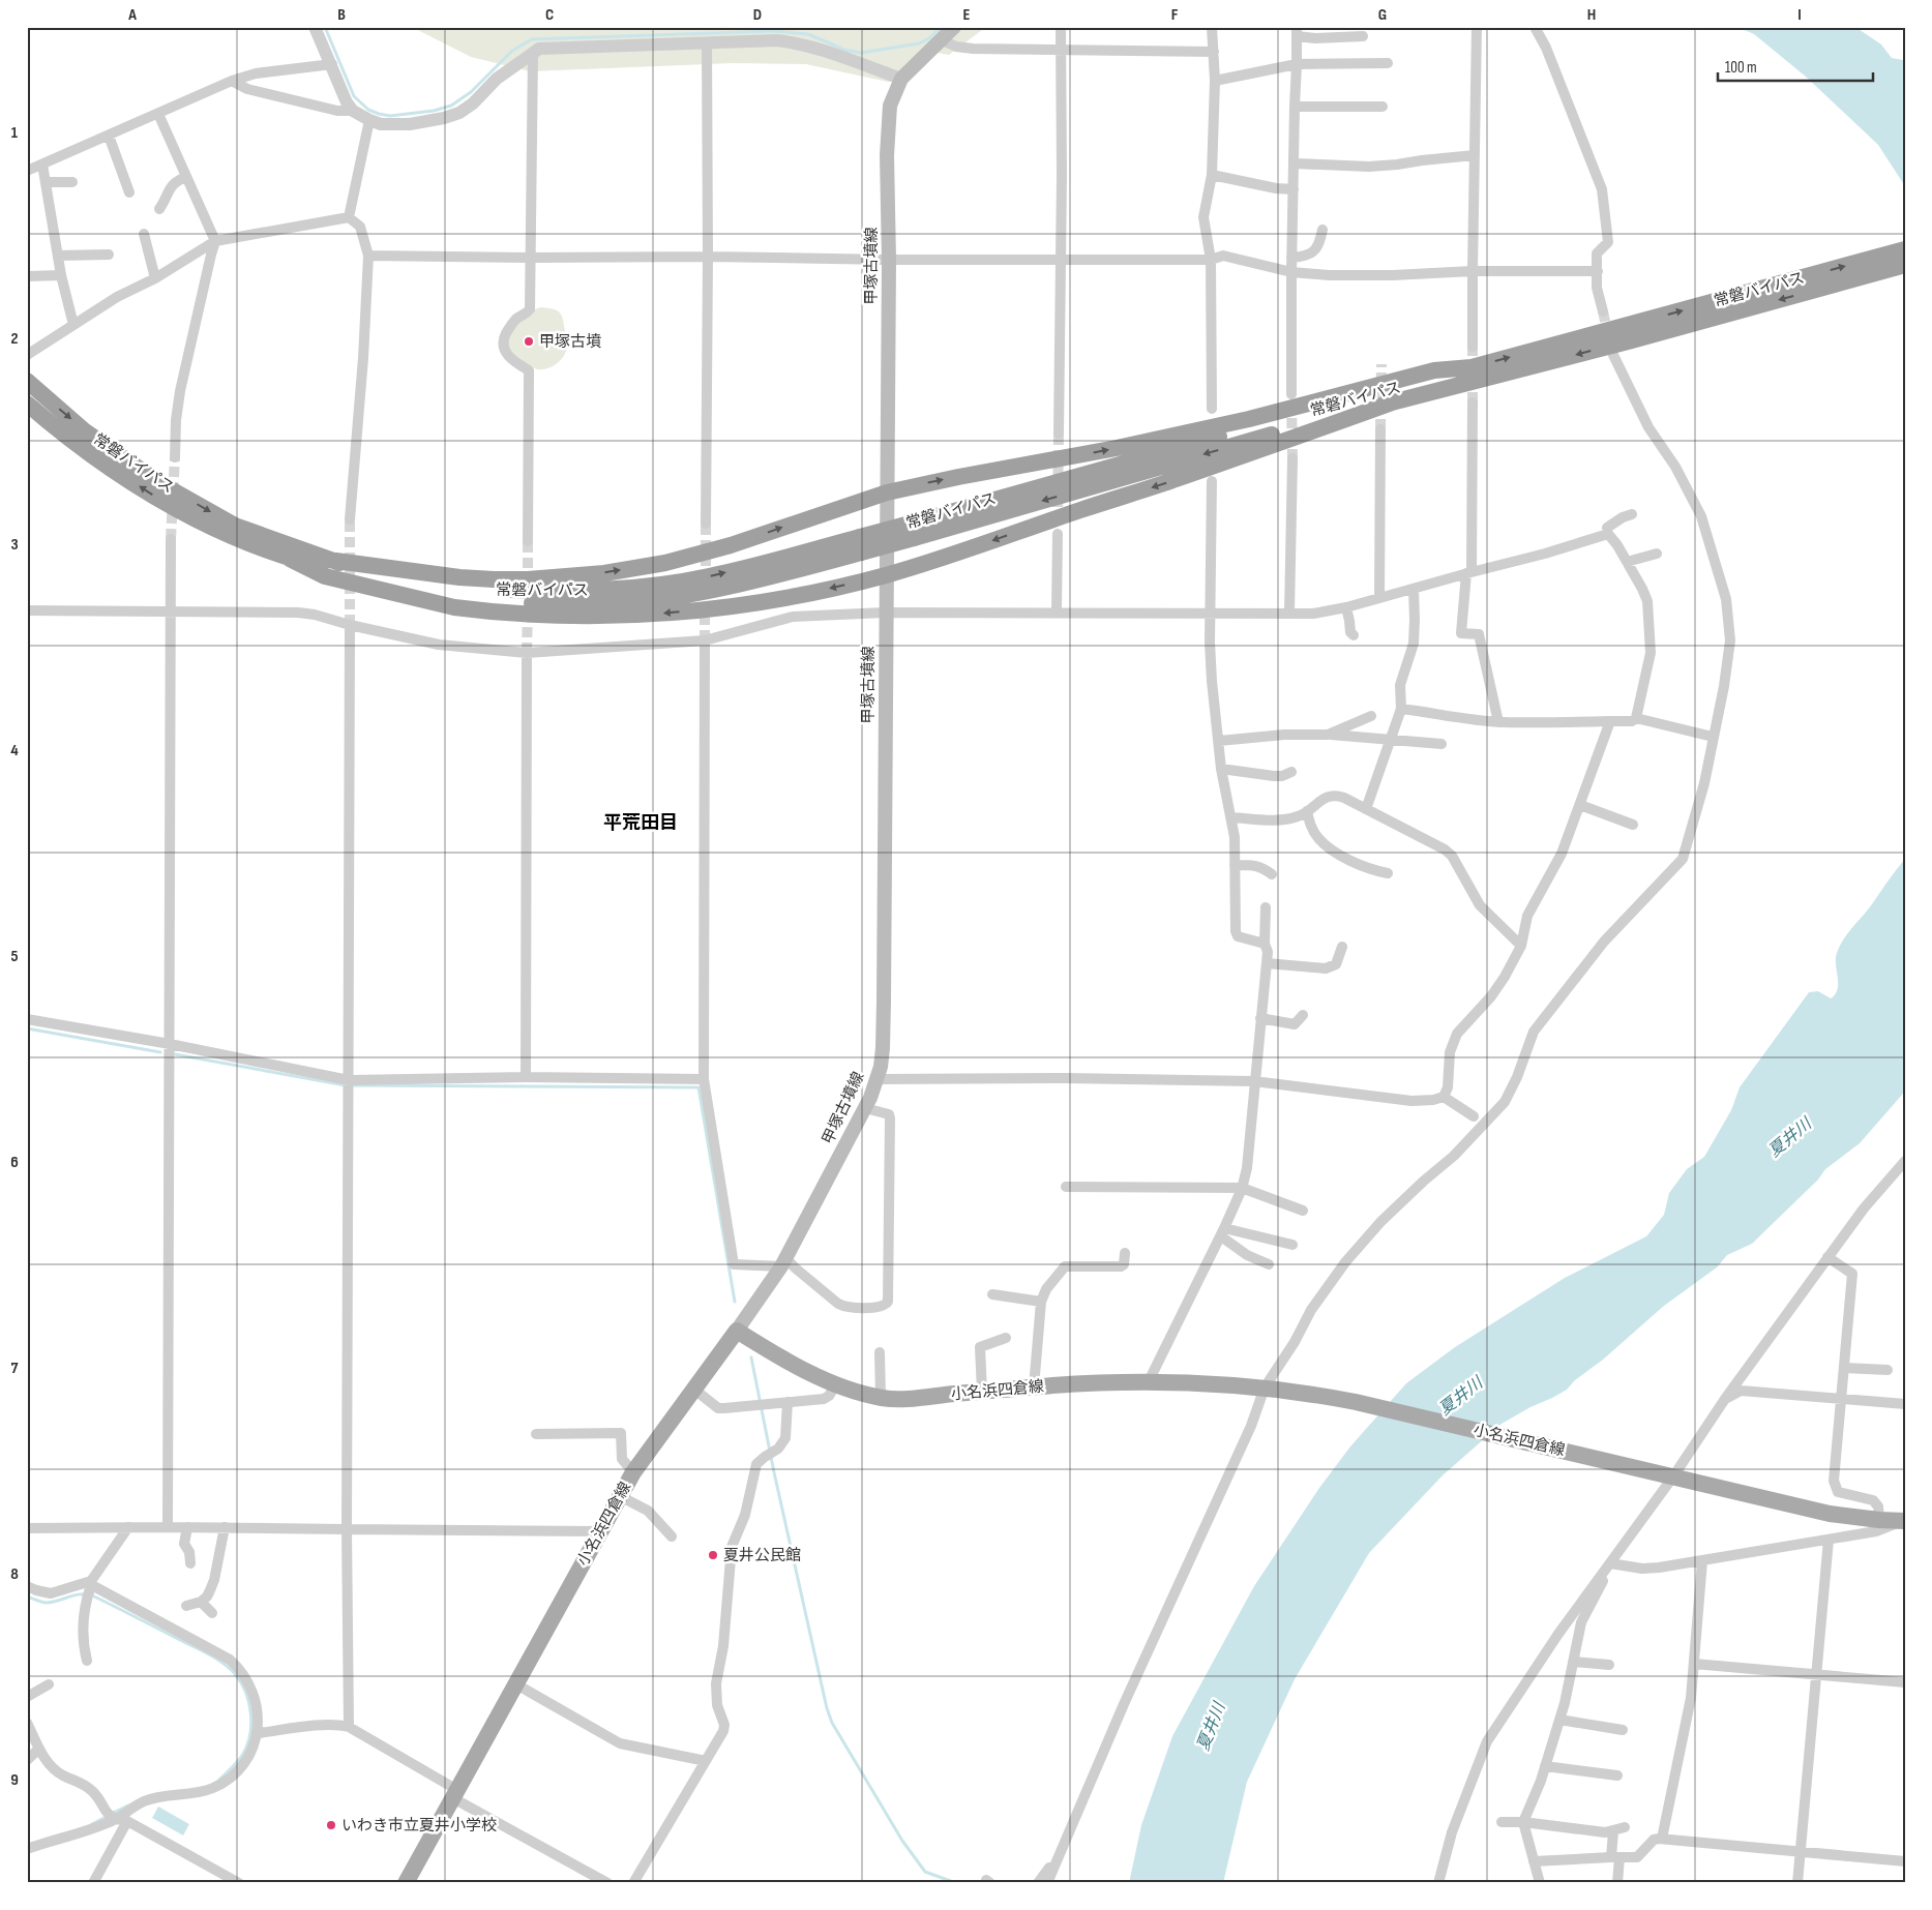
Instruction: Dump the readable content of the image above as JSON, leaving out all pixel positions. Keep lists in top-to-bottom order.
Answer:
{
  "streets": {
    "highway": ["常磐バイパス"],
    "main road": ["甲塚古墳線", "小名浜四倉線"]
  },
  "crossings": [
    ["甲塚古墳線", "小名浜四倉線"]
  ],
  "districts": ["平荒田目"],
  "water": ["夏井川"],
  "places": ["甲塚古墳", "夏井公民館", "いわき市立夏井小学校"],
  "scale_bar": "100 m",
  "grid": {
    "columns": [
      "A",
      "B",
      "C",
      "D",
      "E",
      "F",
      "G",
      "H",
      "I"
    ],
    "rows": [
      "1",
      "2",
      "3",
      "4",
      "5",
      "6",
      "7",
      "8",
      "9"
    ]
  }
}
